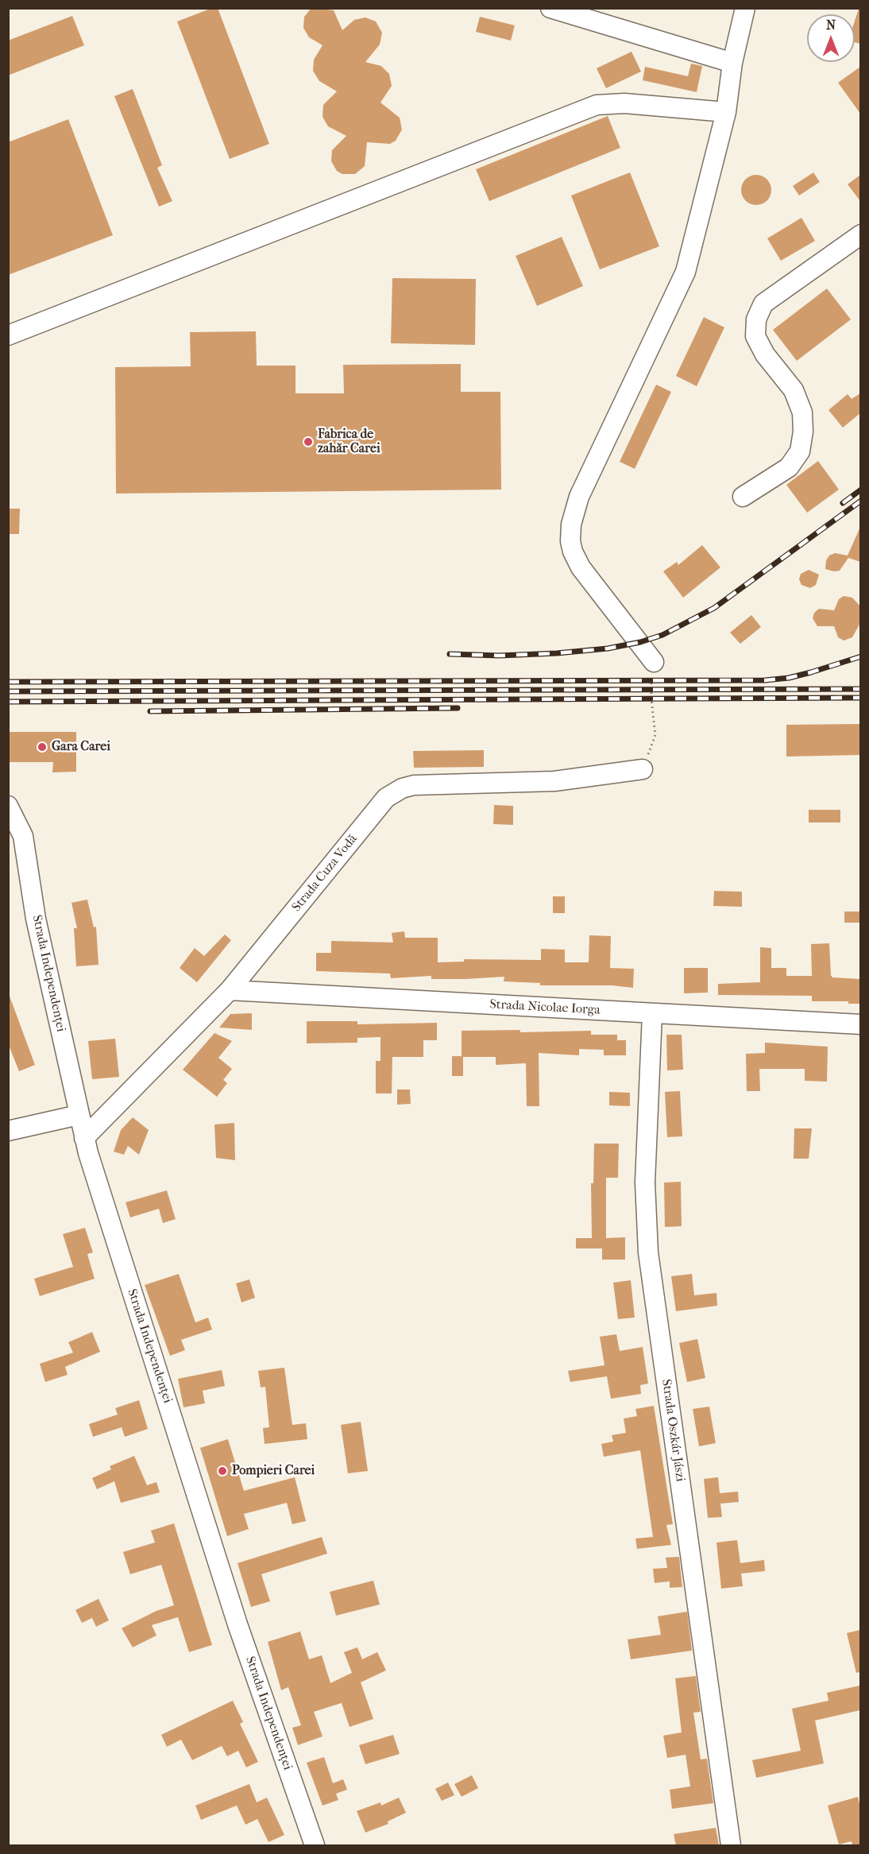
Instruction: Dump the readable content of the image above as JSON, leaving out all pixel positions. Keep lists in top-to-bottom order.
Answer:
{
  "streets": {
    "street": [
      "Strada Cuza Vodă",
      "Strada Independenței",
      "Strada Nicolae Iorga",
      "Strada Oszkár Jászi"
    ]
  },
  "crossings": [
    ["Strada Cuza Vodă", "Strada Independenței"],
    ["Strada Cuza Vodă", "Strada Nicolae Iorga"],
    ["Strada Nicolae Iorga", "Strada Oszkár Jászi"]
  ],
  "places": ["Fabrica de zahăr Carei", "Gara Carei", "Pompieri Carei"],
  "north": "top"
}
